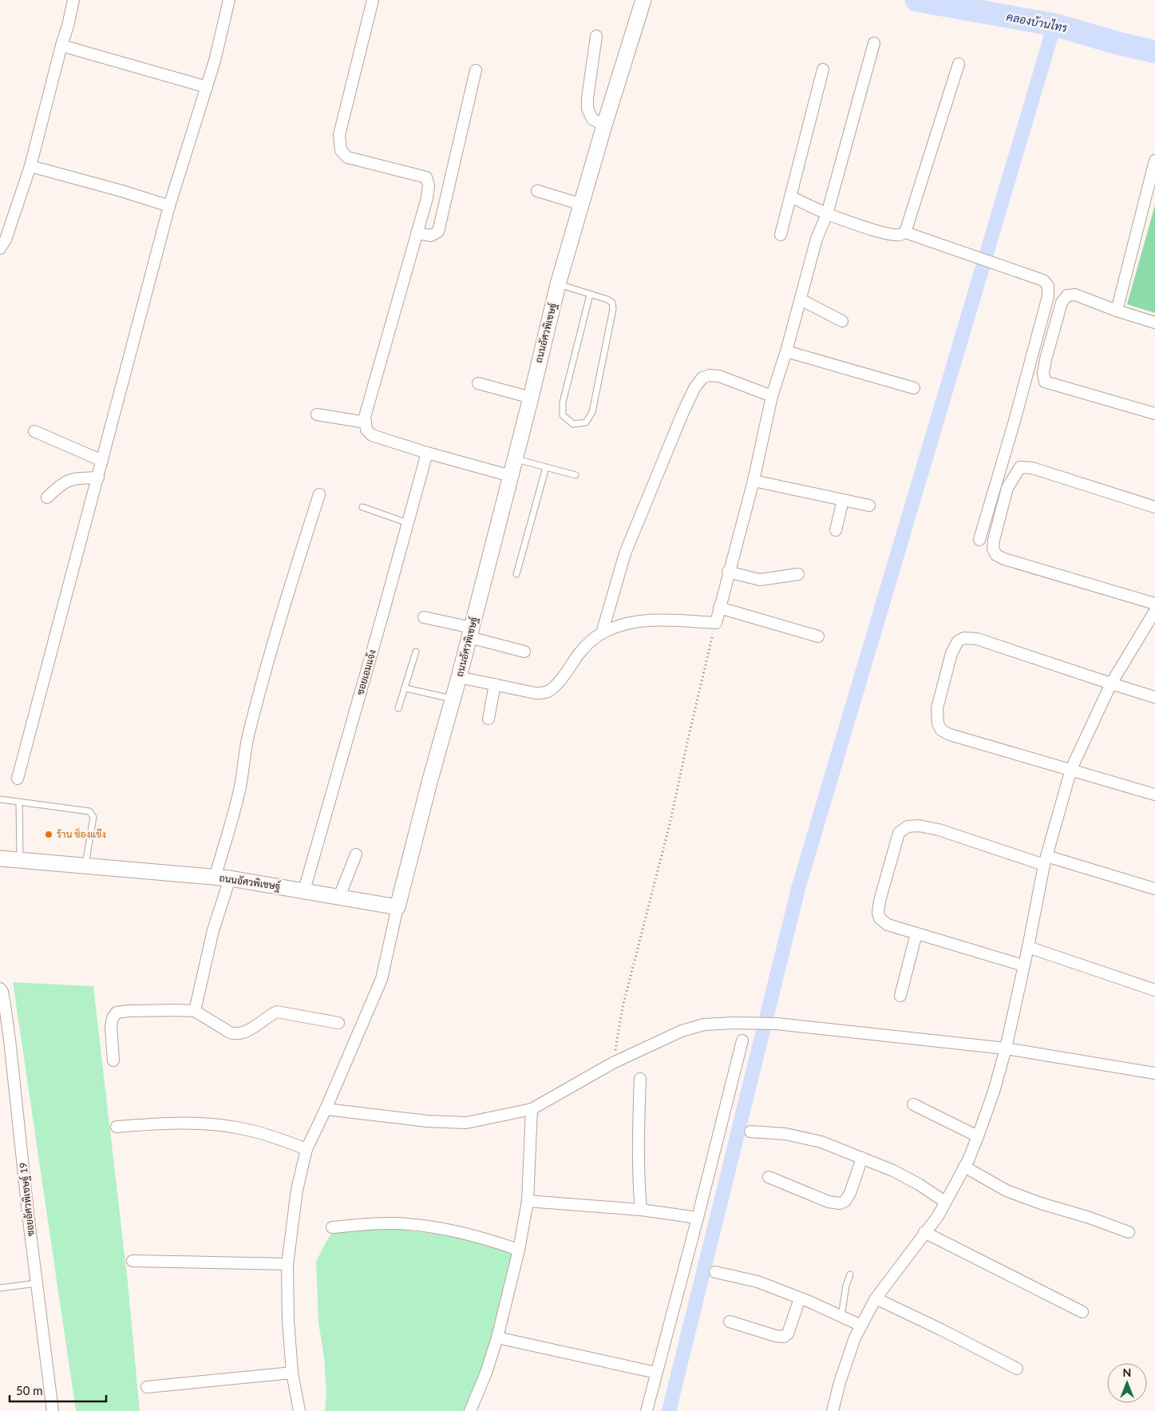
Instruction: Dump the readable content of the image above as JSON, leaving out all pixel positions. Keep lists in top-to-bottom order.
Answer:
{
  "streets": {
    "street": ["ถนนอัศวพิเชษฐ์", "ซอยเอมแจ้ง", "ซอยอัศวพิเชษฐ์ 19"]
  },
  "crossings": [
    ["ถนนอัศวพิเชษฐ์", "ซอยเอมแจ้ง"]
  ],
  "water": ["คลองบ้านไทร"],
  "places": ["ร้าน ช็องแช๊ง"],
  "scale_bar": "50 m",
  "north": "top"
}
